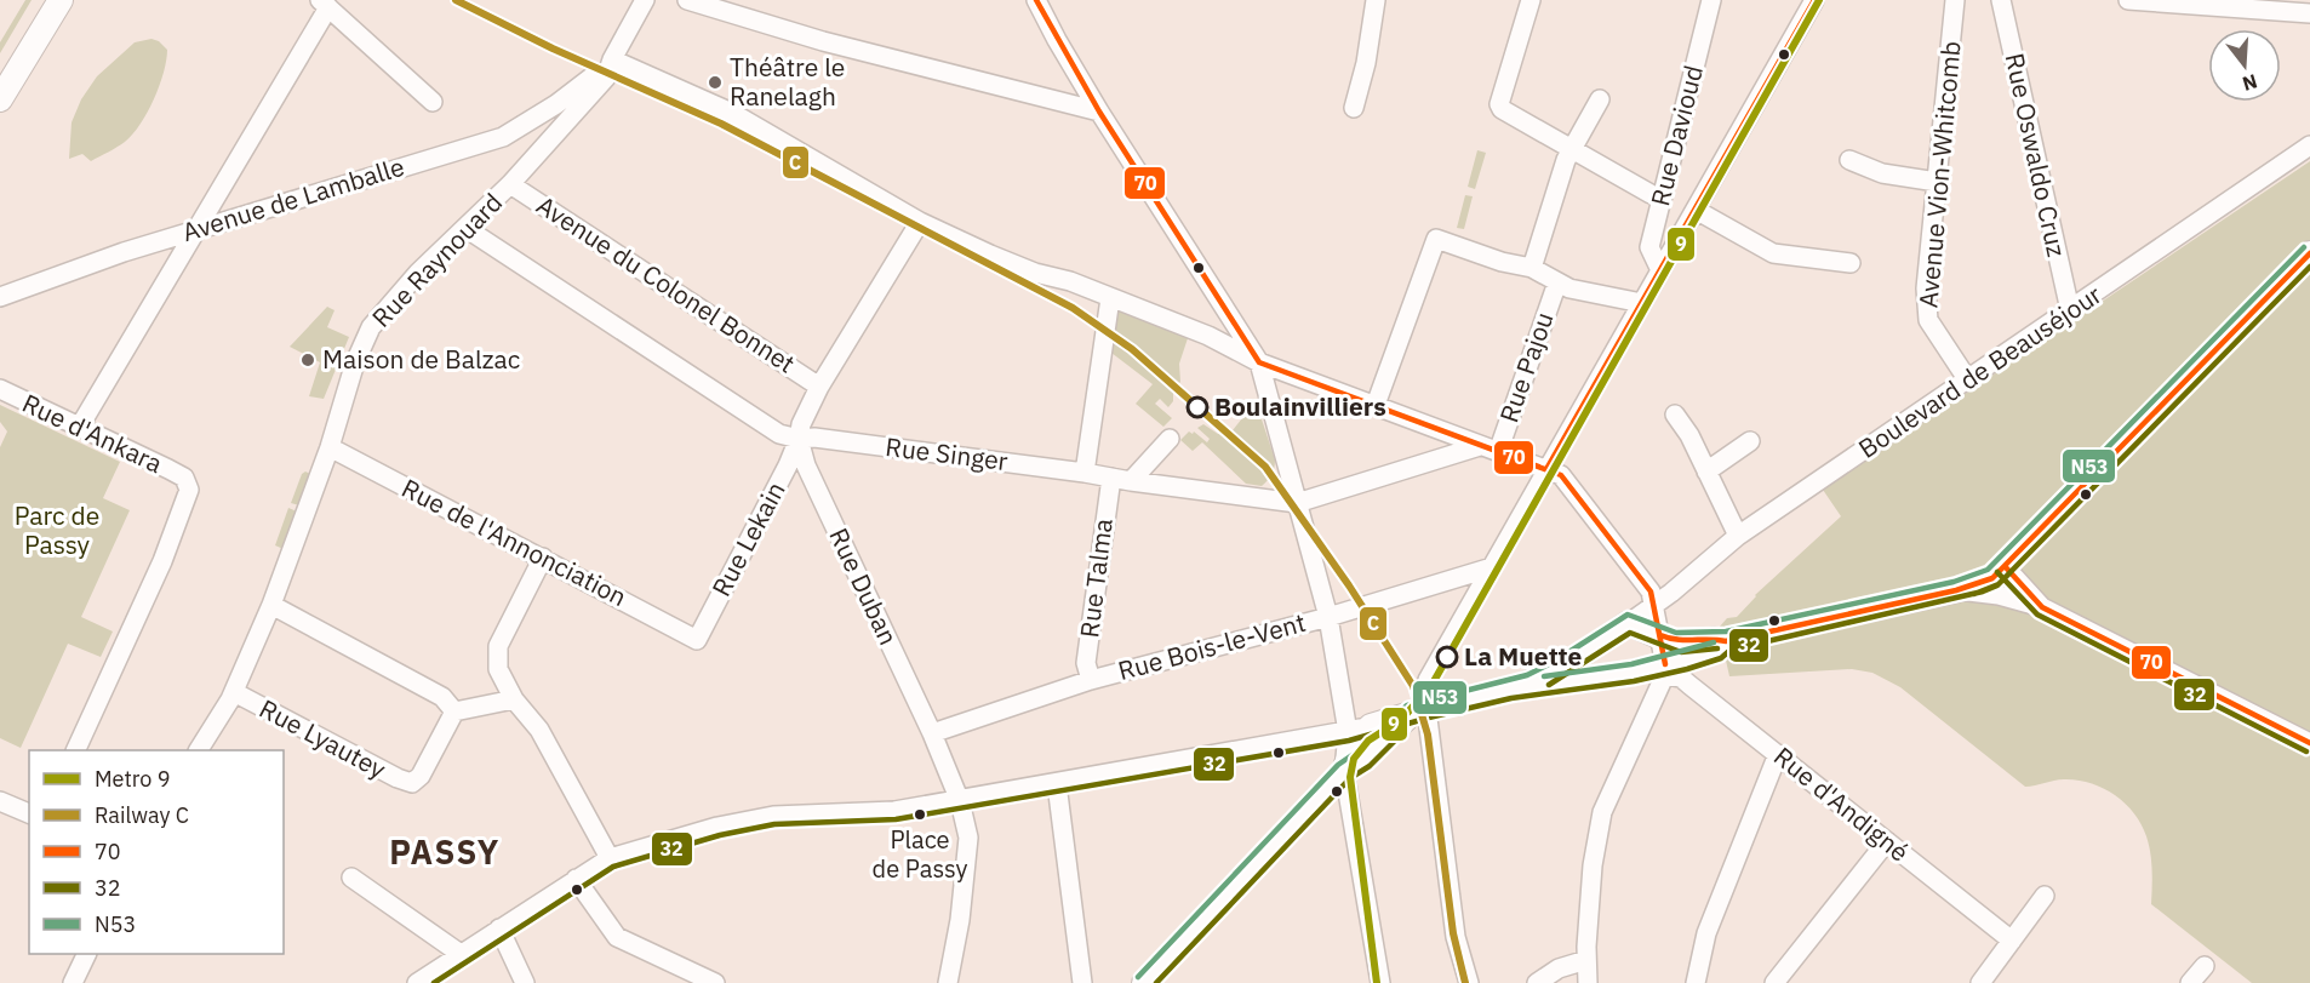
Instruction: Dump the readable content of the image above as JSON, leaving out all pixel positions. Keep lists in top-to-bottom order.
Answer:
{
  "streets": {
    "street": [
      "Rue Davioud",
      "Rue Oswaldo Cruz",
      "Avenue Vion-Whitcomb",
      "Avenue de Lamballe",
      "Rue Raynouard",
      "Avenue du Colonel Bonnet",
      "Rue Pajou",
      "Boulevard de Beauséjour",
      "Rue d'Ankara",
      "Rue Singer",
      "Rue Lekain",
      "Rue de l'Annonciation",
      "Rue Talma",
      "Rue Duban",
      "Rue Bois-le-Vent",
      "Rue Lyautey",
      "Rue d'Andigné"
    ]
  },
  "crossings": [
    ["Rue Oswaldo Cruz", "Boulevard de Beauséjour"],
    ["Avenue Vion-Whitcomb", "Boulevard de Beauséjour"],
    ["Avenue de Lamballe", "Rue Raynouard"],
    ["Rue Raynouard", "Avenue du Colonel Bonnet"],
    ["Rue Raynouard", "Rue Singer"],
    ["Rue Raynouard", "Rue de l'Annonciation"],
    ["Rue Raynouard", "Rue Lyautey"],
    ["Avenue du Colonel Bonnet", "Rue Lekain"],
    ["Rue Singer", "Rue Lekain"],
    ["Rue Singer", "Rue Talma"],
    ["Rue Singer", "Rue Duban"],
    ["Rue Lekain", "Rue de l'Annonciation"],
    ["Rue Lekain", "Rue Duban"],
    ["Rue Talma", "Rue Bois-le-Vent"],
    ["Rue Duban", "Rue Bois-le-Vent"]
  ],
  "districts": ["PASSY"],
  "parks": ["Parc de Passy"],
  "places": [
    "Théâtre le Ranelagh",
    "Maison de Balzac",
    "Boulainvilliers",
    "La Muette",
    "Place de Passy"
  ],
  "lines": [
    "metro line 9",
    "rail line C",
    "transit line 70",
    "transit line N53",
    "transit line 32"
  ],
  "legend": [
    "Metro 9",
    "Railway C",
    "70",
    "32",
    "N53"
  ],
  "north": "bottom"
}
